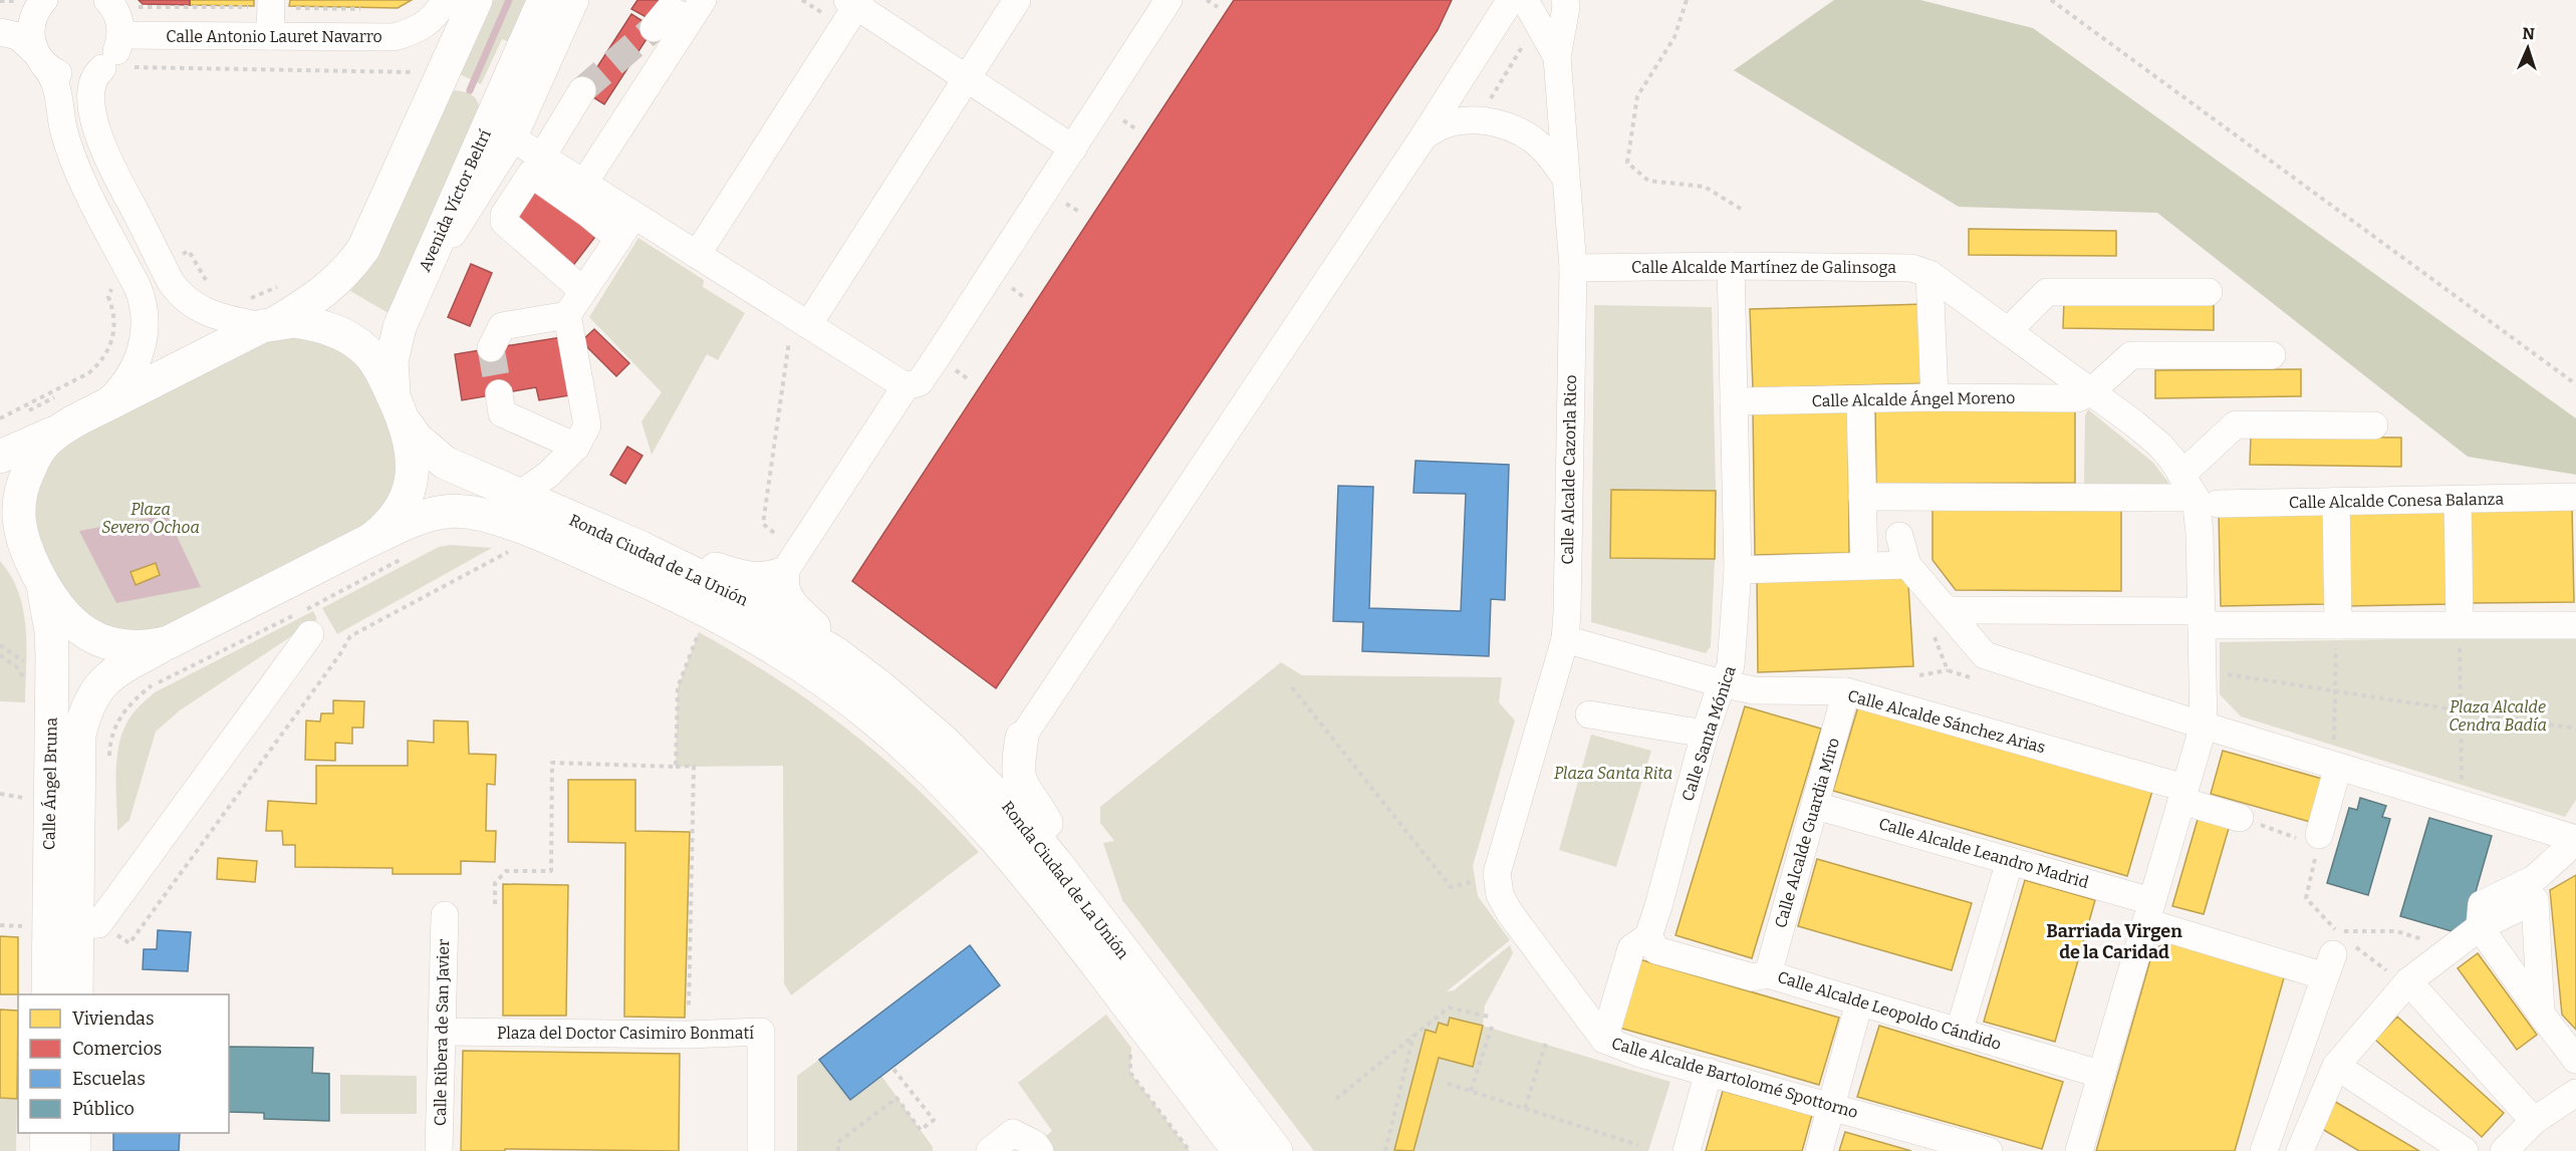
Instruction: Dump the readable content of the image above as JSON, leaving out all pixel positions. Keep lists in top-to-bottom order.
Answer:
{
  "streets": {
    "main road": ["Avenida Víctor Beltrí", "Ronda Ciudad de La Unión", "Calle Ángel Bruna"],
    "street": [
      "Calle Antonio Lauret Navarro",
      "Calle Alcalde Martínez de Galinsoga",
      "Calle Alcalde Ángel Moreno",
      "Calle Alcalde Cazorla Rico",
      "Calle Alcalde Conesa Balanza",
      "Calle Alcalde Sánchez Arias",
      "Calle Santa Mónica",
      "Calle Alcalde Guardia Miro",
      "Calle Alcalde Leandro Madrid",
      "Calle Alcalde Leopoldo Cándido",
      "Calle Ribera de San Javier",
      "Plaza del Doctor Casimiro Bonmatí",
      "Calle Alcalde Bartolomé Spottorno"
    ]
  },
  "crossings": [
    ["Avenida Víctor Beltrí", "Ronda Ciudad de La Unión"],
    ["Calle Alcalde Martínez de Galinsoga", "Calle Alcalde Ángel Moreno"],
    ["Calle Alcalde Martínez de Galinsoga", "Calle Alcalde Cazorla Rico"],
    ["Calle Alcalde Martínez de Galinsoga", "Calle Alcalde Conesa Balanza"],
    ["Calle Alcalde Martínez de Galinsoga", "Calle Santa Mónica"],
    ["Calle Alcalde Ángel Moreno", "Calle Santa Mónica"],
    ["Calle Alcalde Cazorla Rico", "Calle Alcalde Sánchez Arias"],
    ["Calle Alcalde Cazorla Rico", "Calle Alcalde Bartolomé Spottorno"],
    ["Calle Alcalde Sánchez Arias", "Calle Santa Mónica"],
    ["Calle Alcalde Sánchez Arias", "Calle Alcalde Guardia Miro"],
    ["Calle Santa Mónica", "Calle Alcalde Leopoldo Cándido"],
    ["Calle Santa Mónica", "Calle Alcalde Bartolomé Spottorno"],
    ["Calle Alcalde Guardia Miro", "Calle Alcalde Leandro Madrid"],
    ["Calle Alcalde Guardia Miro", "Calle Alcalde Leopoldo Cándido"],
    ["Calle Ribera de San Javier", "Plaza del Doctor Casimiro Bonmatí"]
  ],
  "districts": ["Barriada Virgen de la Caridad"],
  "parks": ["Plaza Severo Ochoa", "Plaza Alcalde Cendra Badía", "Plaza Santa Rita"],
  "legend": [
    "Viviendas",
    "Comercios",
    "Escuelas",
    "Público"
  ],
  "north": "top"
}
